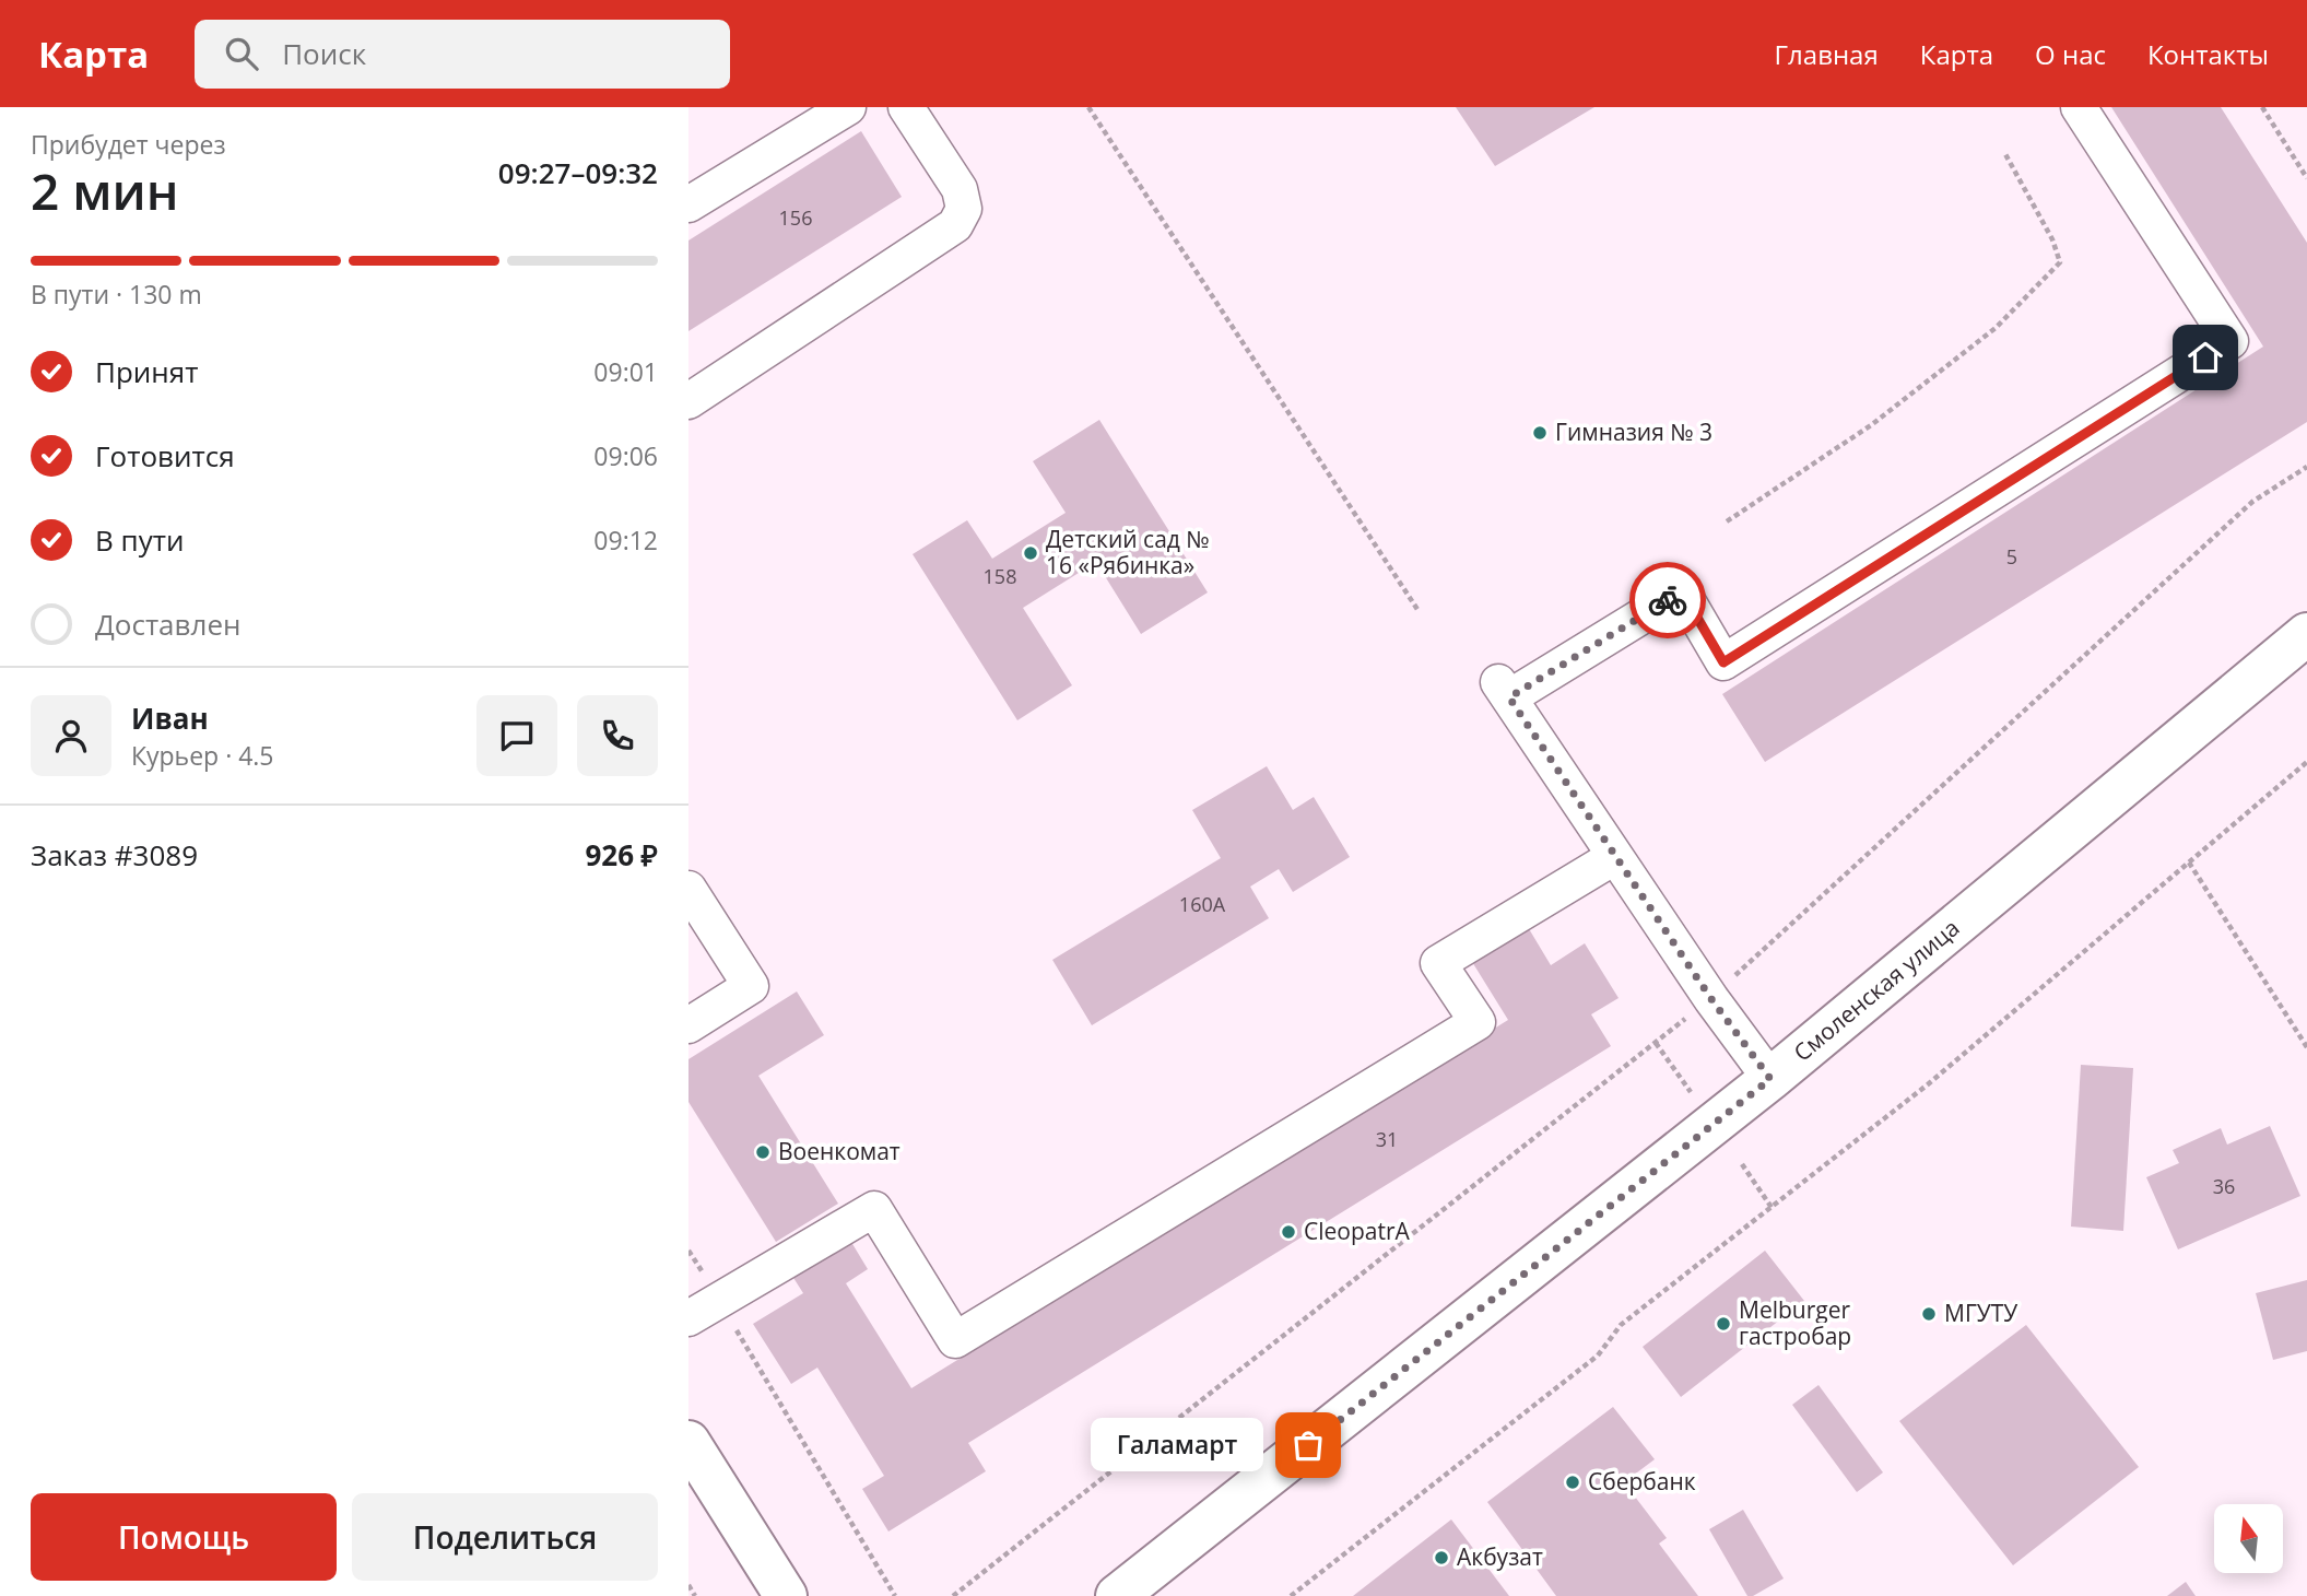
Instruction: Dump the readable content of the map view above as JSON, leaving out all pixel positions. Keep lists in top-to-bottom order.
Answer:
{
  "streets": {
    "main road": ["Смоленская улица"]
  },
  "places": [
    "Гимназия № 3",
    "Детский сад № 16 «Рябинка»",
    "Военкомат",
    "CleopatrA",
    "МГУТУ",
    "Melburger гастробар",
    "Галамарт",
    "Сбербанк",
    "Акбузат"
  ],
  "house_numbers": [
    "156",
    "5",
    "158",
    "160А",
    "31",
    "36"
  ],
  "north": "top",
  "page": {
    "header": "Карта",
    "search": "Поиск",
    "nav": [
      "Главная",
      "Карта",
      "О нас",
      "Контакты"
    ],
    "heading": ["2 мин", "Прибудет через", "09:27–09:32"],
    "panel": [
      "Иван",
      "Курьер · 4.5",
      "Заказ #3089",
      "926 ₽"
    ],
    "bar": "В пути · 130 m",
    "list": [
      ["Принят", "09:01"],
      ["Готовится", "09:06"],
      ["В пути", "09:12"],
      "Доставлен"
    ],
    "bubble": "Галамарт",
    "buttons": ["Помощь", "Поделиться"]
  }
}
